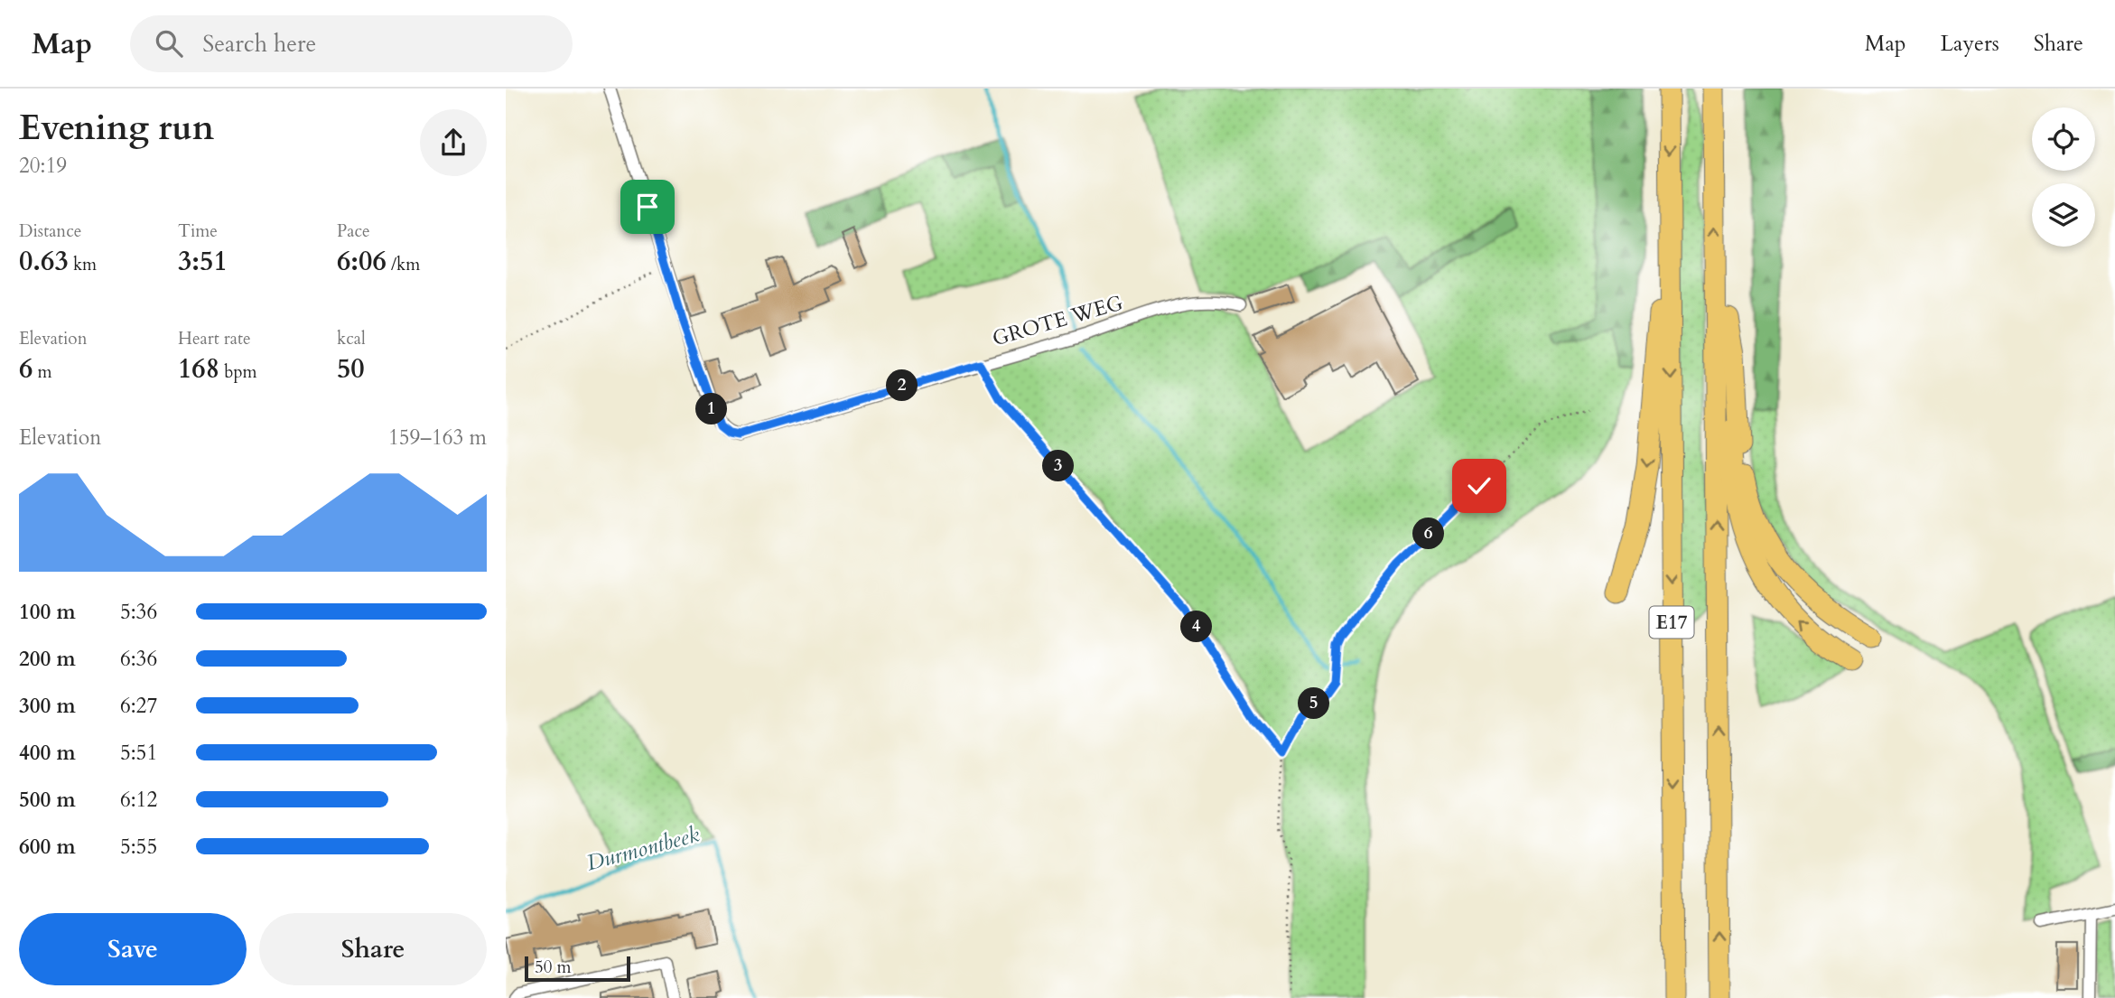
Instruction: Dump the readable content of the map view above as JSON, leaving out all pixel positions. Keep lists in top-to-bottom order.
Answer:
{
  "streets": {
    "highway": ["E17"],
    "street": ["GROTE WEG"]
  },
  "water": ["Durmontbeek"],
  "scale_bar": "50 m",
  "page": {
    "header": "Map",
    "search": "Search here",
    "nav": ["Map", "Layers", "Share"],
    "heading": ["Evening run", "20:19"],
    "stats": [
      ["Distance", "0.63 km"],
      ["Time", "3:51"],
      ["Pace", "6:06 /km"],
      ["Elevation", "6 m"],
      ["Heart rate", "168 bpm"],
      ["kcal", "50"]
    ],
    "pins": [
      "2",
      "1",
      "3",
      "6",
      "4",
      "5"
    ],
    "chart": ["Elevation", "159–163 m"],
    "list": [
      {
        "name": "100 m",
        "note": "5:36"
      },
      {
        "name": "200 m",
        "note": "6:36"
      },
      {
        "name": "300 m",
        "note": "6:27"
      },
      {
        "name": "400 m",
        "note": "5:51"
      },
      {
        "name": "500 m",
        "note": "6:12"
      },
      {
        "name": "600 m",
        "note": "5:55"
      }
    ],
    "buttons": ["Save", "Share"],
    "scale": "50 m"
  }
}
